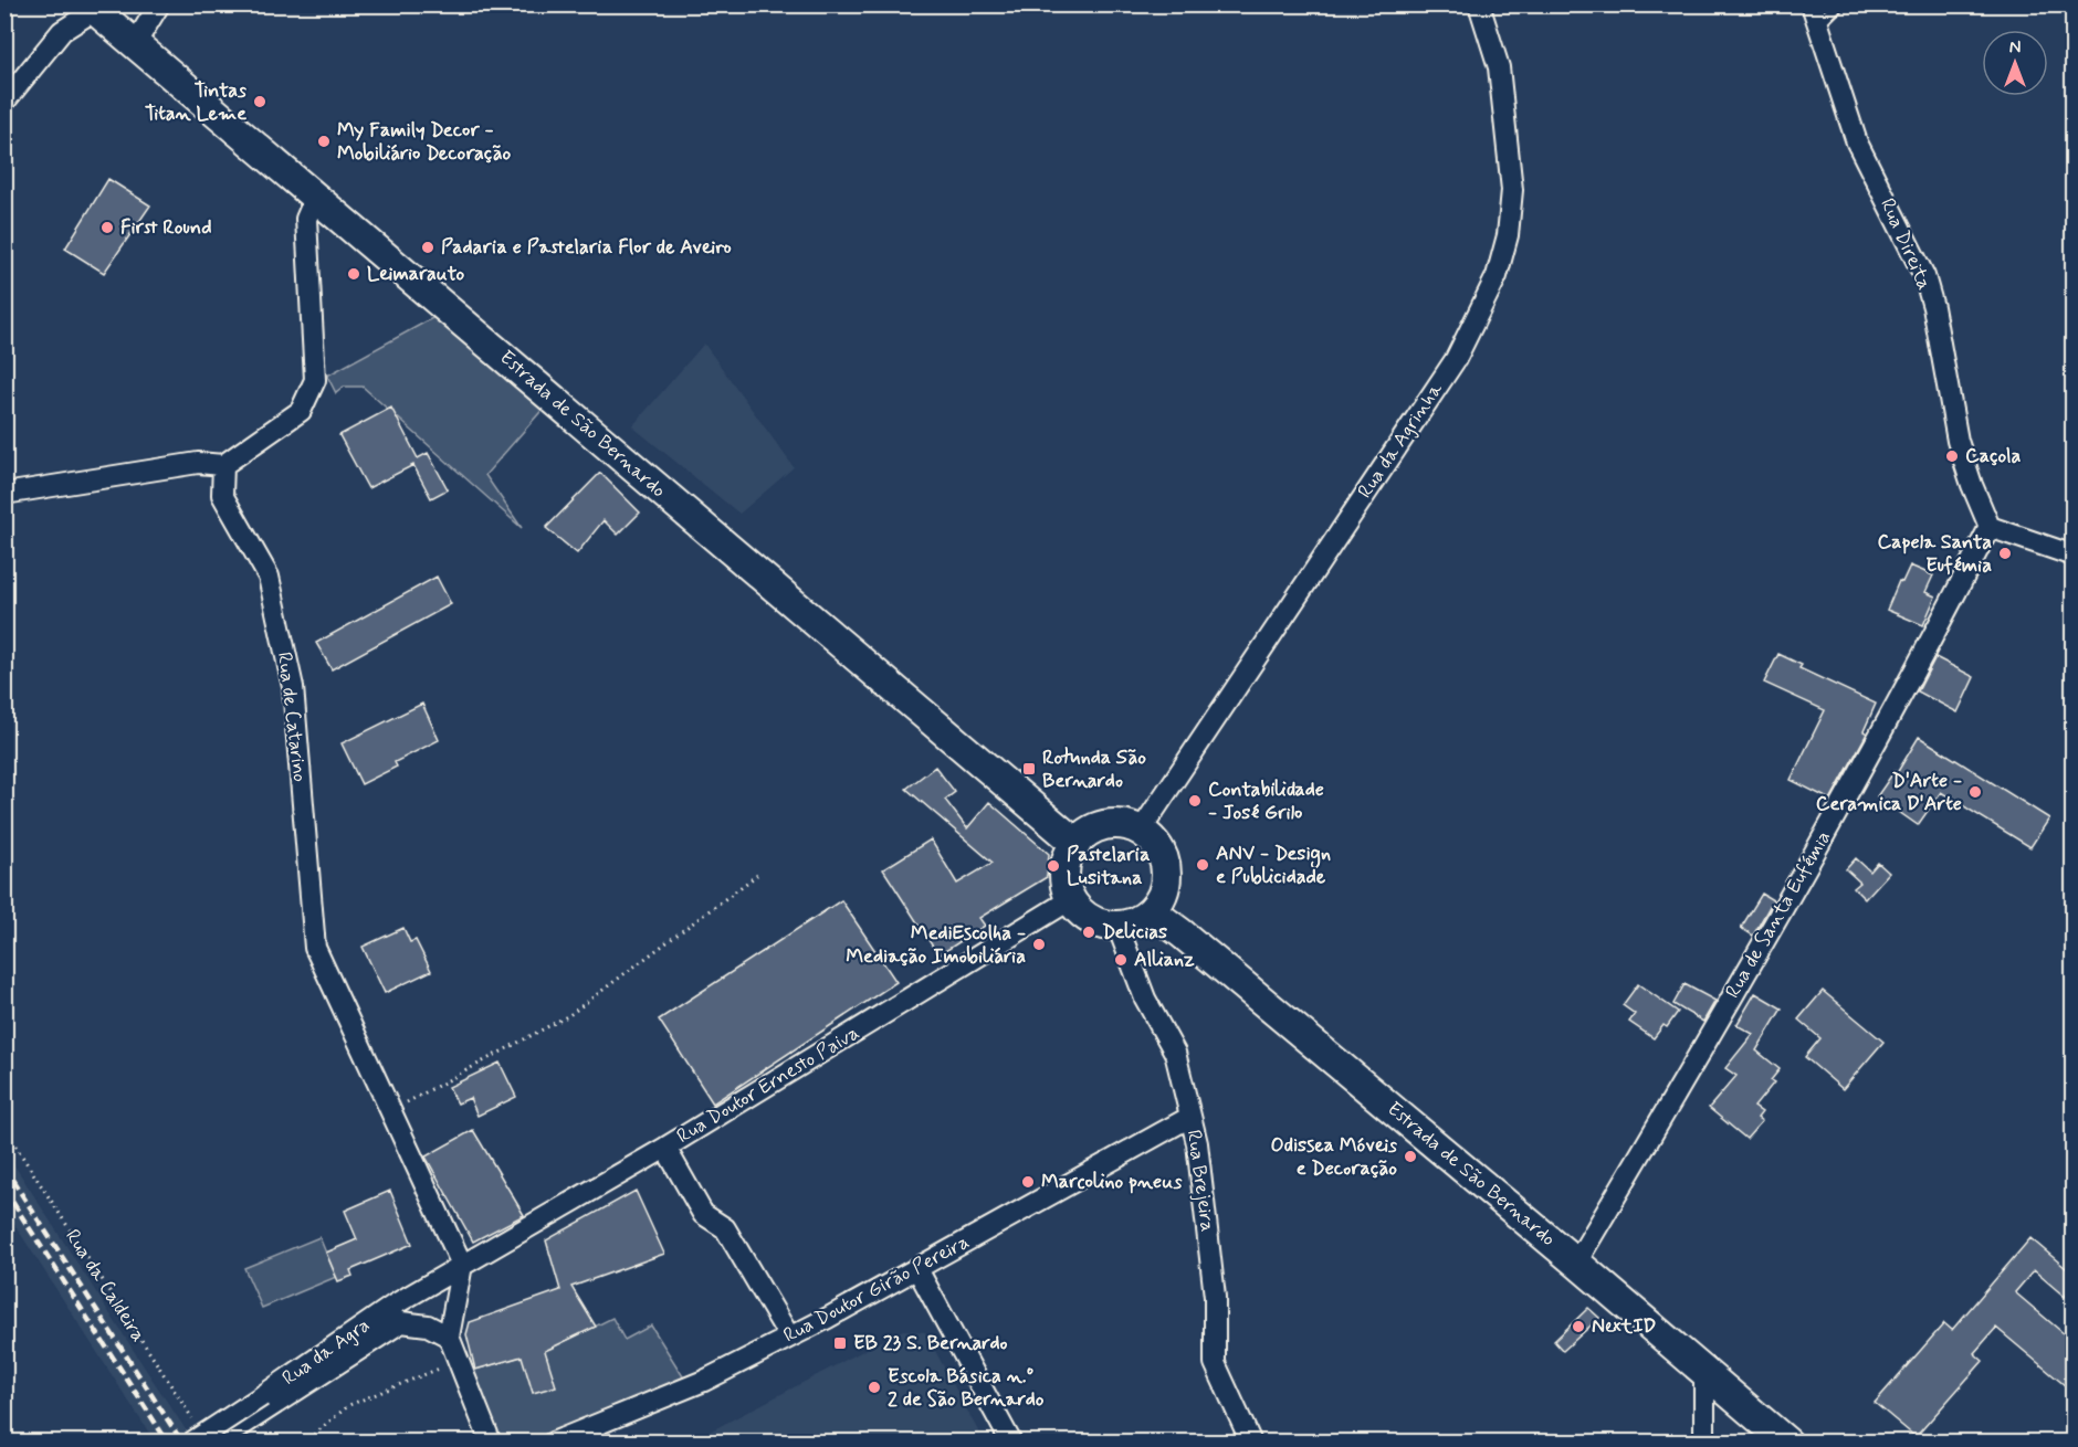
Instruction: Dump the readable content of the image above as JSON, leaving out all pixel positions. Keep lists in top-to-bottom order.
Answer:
{
  "streets": {
    "main road": ["Estrada de São Bernardo"],
    "street": [
      "Rua Direita",
      "Rua da Agrinha",
      "Rua de Catarino",
      "Rua de Santa Eufémia",
      "Rua Doutor Ernesto Paiva",
      "Rua Brejeira",
      "Rua Doutor Girão Pereira",
      "Rua da Agra"
    ],
    "path": ["Rua da Caldeira"]
  },
  "crossings": [
    ["Rua Direita", "Rua de Santa Eufémia"],
    ["Estrada de São Bernardo", "Rua da Agrinha"],
    ["Estrada de São Bernardo", "Rua de Santa Eufémia"],
    ["Estrada de São Bernardo", "Rua Doutor Ernesto Paiva"],
    ["Estrada de São Bernardo", "Rua Brejeira"],
    ["Rua da Agrinha", "Rua Doutor Ernesto Paiva"],
    ["Rua da Agrinha", "Rua Brejeira"],
    ["Rua de Catarino", "Rua Doutor Ernesto Paiva"],
    ["Rua de Catarino", "Rua da Agra"],
    ["Rua Doutor Ernesto Paiva", "Rua Brejeira"],
    ["Rua Doutor Ernesto Paiva", "Rua da Agra"],
    ["Rua Brejeira", "Rua Doutor Girão Pereira"]
  ],
  "places": {
    "other": [
      "Tintas Titan Leme",
      "My Family Decor - Mobiliário Decoração",
      "First Round",
      "Padaria e Pastelaria Flor de Aveiro",
      "Leimarauto",
      "Caçola",
      "Capela Santa Eufémia",
      "D'Arte - Ceramica D'Arte",
      "Contabilidade - José Grilo",
      "ANV - Design e Publicidade",
      "Pastelaria Lusitana",
      "Delicias",
      "MediEscolha - Mediação Imobiliária",
      "Allianz",
      "Odissea Móveis e Decoração",
      "Marcolino pneus",
      "NextID",
      "Escola Básica n.º 2 de São Bernardo"
    ],
    "transit": ["Rotunda São Bernardo", "EB 23 S. Bernardo"]
  },
  "north": "top"
}
